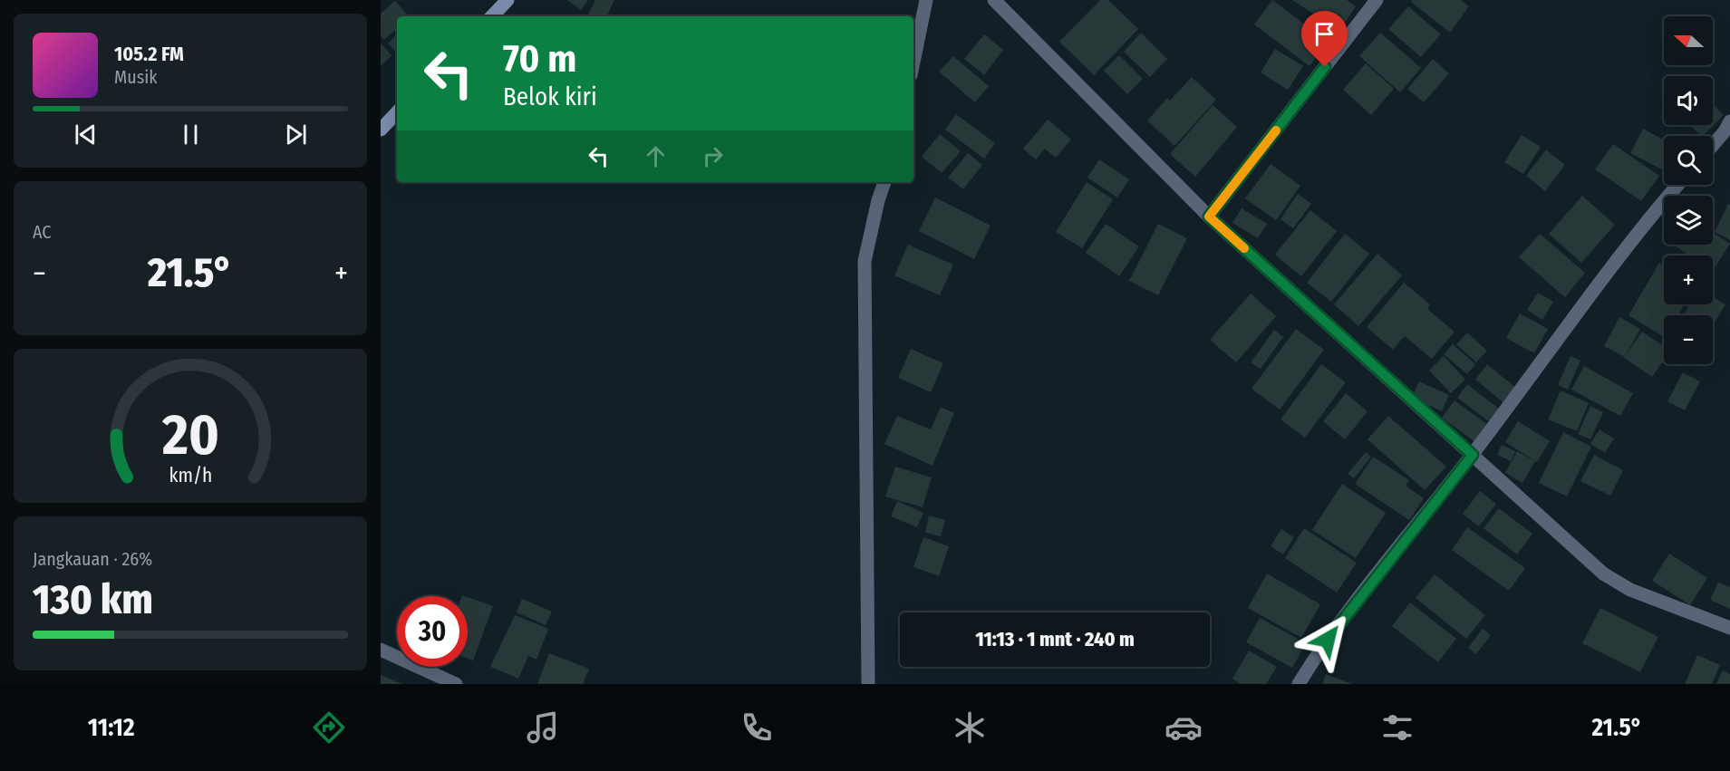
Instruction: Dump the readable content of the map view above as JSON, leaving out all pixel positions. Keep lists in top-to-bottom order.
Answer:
{
  "north": "left",
  "page": {
    "map_buttons": ["+", "−"],
    "turn": ["70 m", "Belok kiri"],
    "song": ["105.2 FM", "Musik"],
    "tile": [
      "AC",
      ["Jangkauan · 26%", "130 km"]
    ],
    "heat": ["−", "21.5°", "+"],
    "limit": "30",
    "trip": "11:13 · 1 mnt · 240 m",
    "tabs": ["11:12", "21.5°"],
    "gauge": ["20", "km/h"]
  }
}
